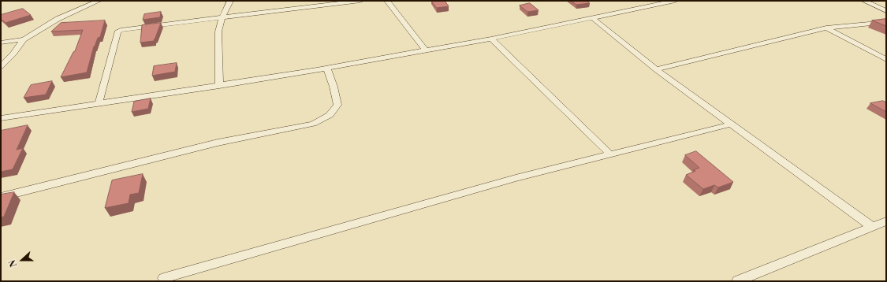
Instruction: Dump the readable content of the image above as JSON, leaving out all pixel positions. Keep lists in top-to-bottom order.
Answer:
{
  "north": "left"
}
